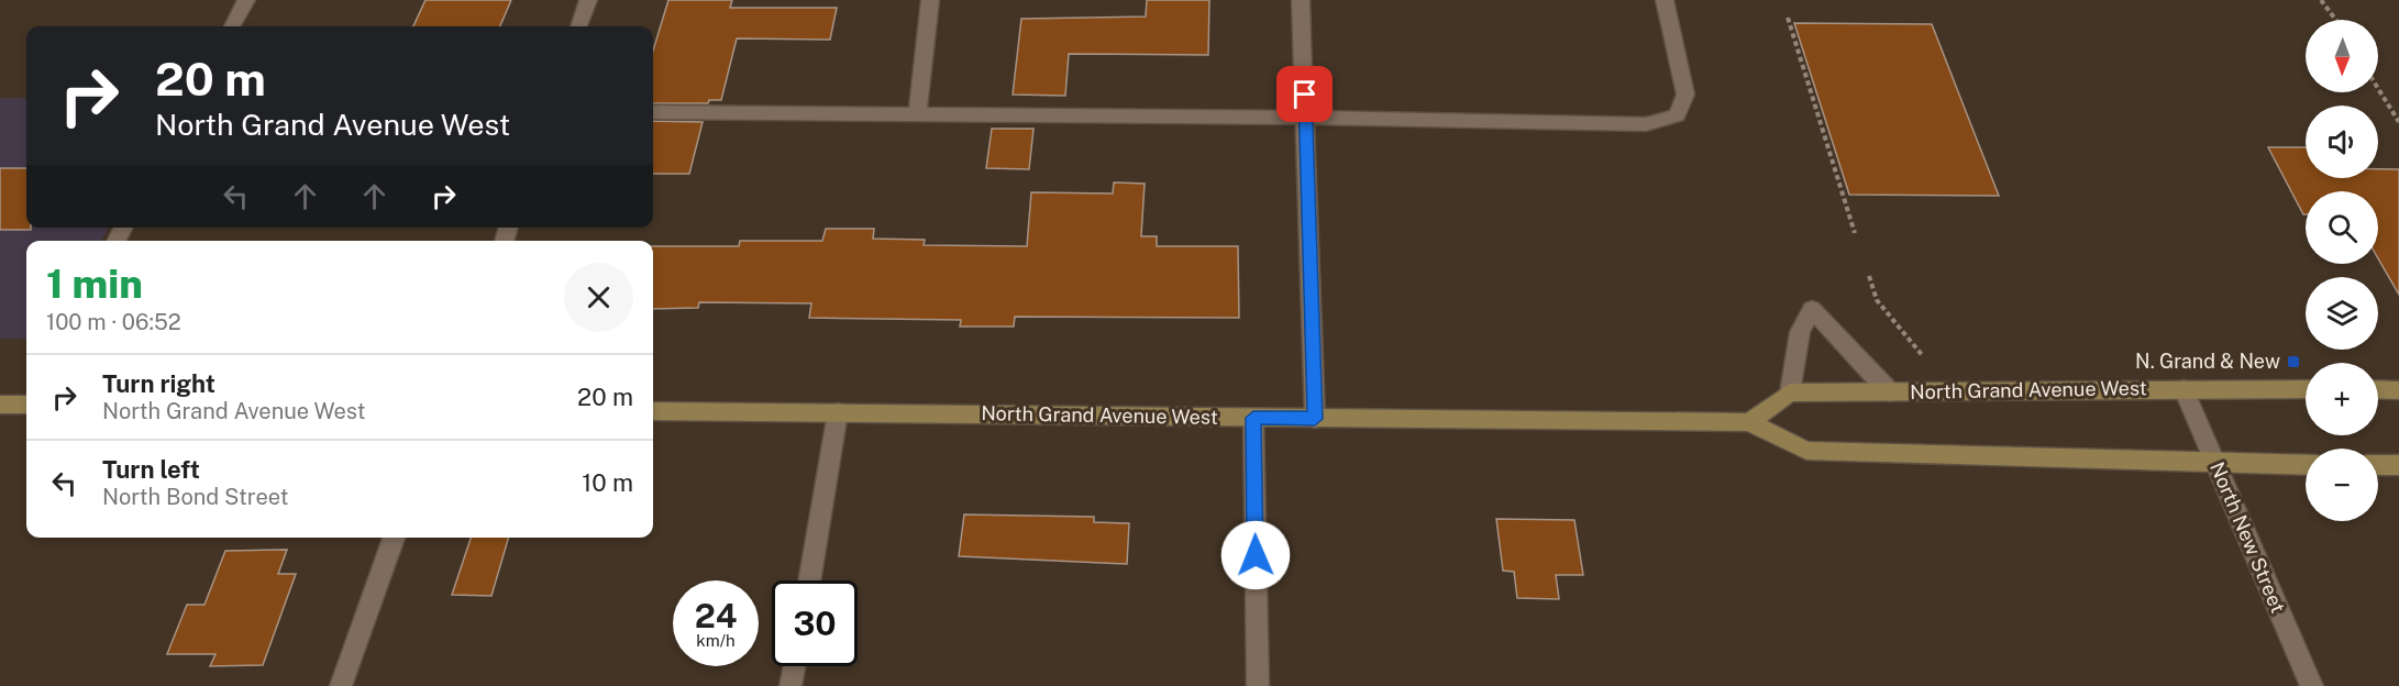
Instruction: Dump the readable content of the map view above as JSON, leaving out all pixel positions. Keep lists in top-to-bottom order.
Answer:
{
  "streets": {
    "main road": ["North Grand Avenue West"],
    "street": ["North New Street"]
  },
  "crossings": [
    ["North Grand Avenue West", "North New Street"]
  ],
  "places": {
    "transit": ["N. Grand & New"]
  },
  "north": "bottom",
  "page": {
    "map_buttons": ["+", "−"],
    "turn": ["20 m", "North Grand Avenue West"],
    "heading": ["1 min", "100 m · 06:52"],
    "list": [
      {
        "name": "Turn right",
        "note": "North Grand Avenue West",
        "value": "20 m"
      },
      {
        "name": "Turn left",
        "note": "North Bond Street",
        "value": "10 m"
      }
    ],
    "speed": "24 km/h",
    "limit": "30"
  }
}
